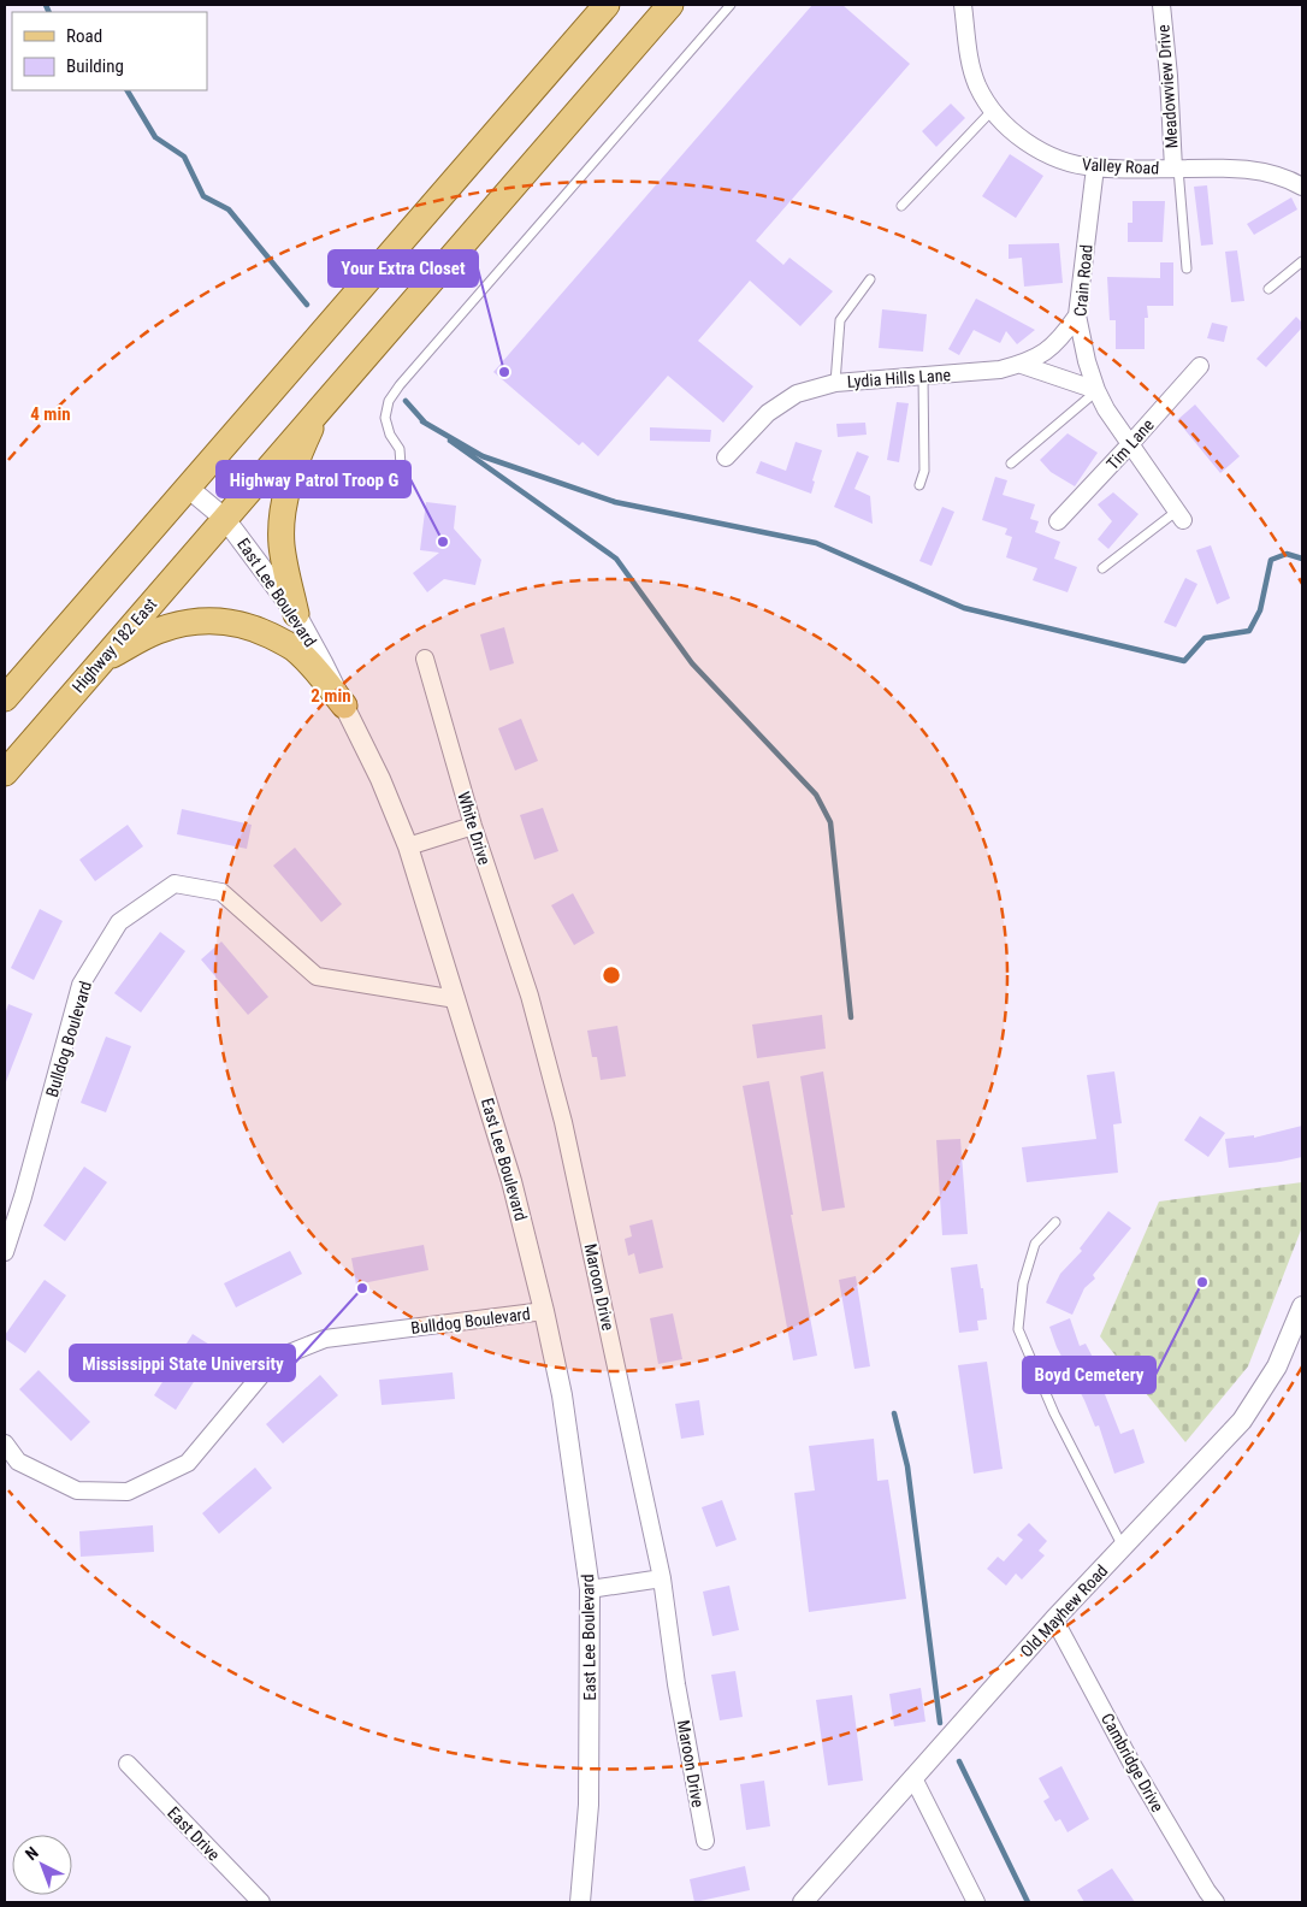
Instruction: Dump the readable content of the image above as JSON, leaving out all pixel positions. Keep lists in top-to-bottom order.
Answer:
{
  "streets": {
    "main road": ["Highway 182 East"],
    "street": [
      "Meadowview Drive",
      "Valley Road",
      "Crain Road",
      "Lydia Hills Lane",
      "Tim Lane",
      "East Lee Boulevard",
      "White Drive",
      "Bulldog Boulevard",
      "Maroon Drive",
      "Old Mayhew Road",
      "Cambridge Drive",
      "East Drive"
    ]
  },
  "crossings": [
    ["Meadowview Drive", "Valley Road"],
    ["Valley Road", "Crain Road"],
    ["Crain Road", "Lydia Hills Lane"],
    ["Crain Road", "Tim Lane"],
    ["East Lee Boulevard", "Highway 182 East"],
    ["East Lee Boulevard", "Bulldog Boulevard"],
    ["White Drive", "Maroon Drive"],
    ["Old Mayhew Road", "Cambridge Drive"]
  ],
  "places": [
    "Your Extra Closet",
    "Highway Patrol Troop G",
    "Boyd Cemetery",
    "Mississippi State University"
  ],
  "legend": ["Road", "Building"],
  "north": "top left",
  "rings": ["4 min", "2 min"]
}
